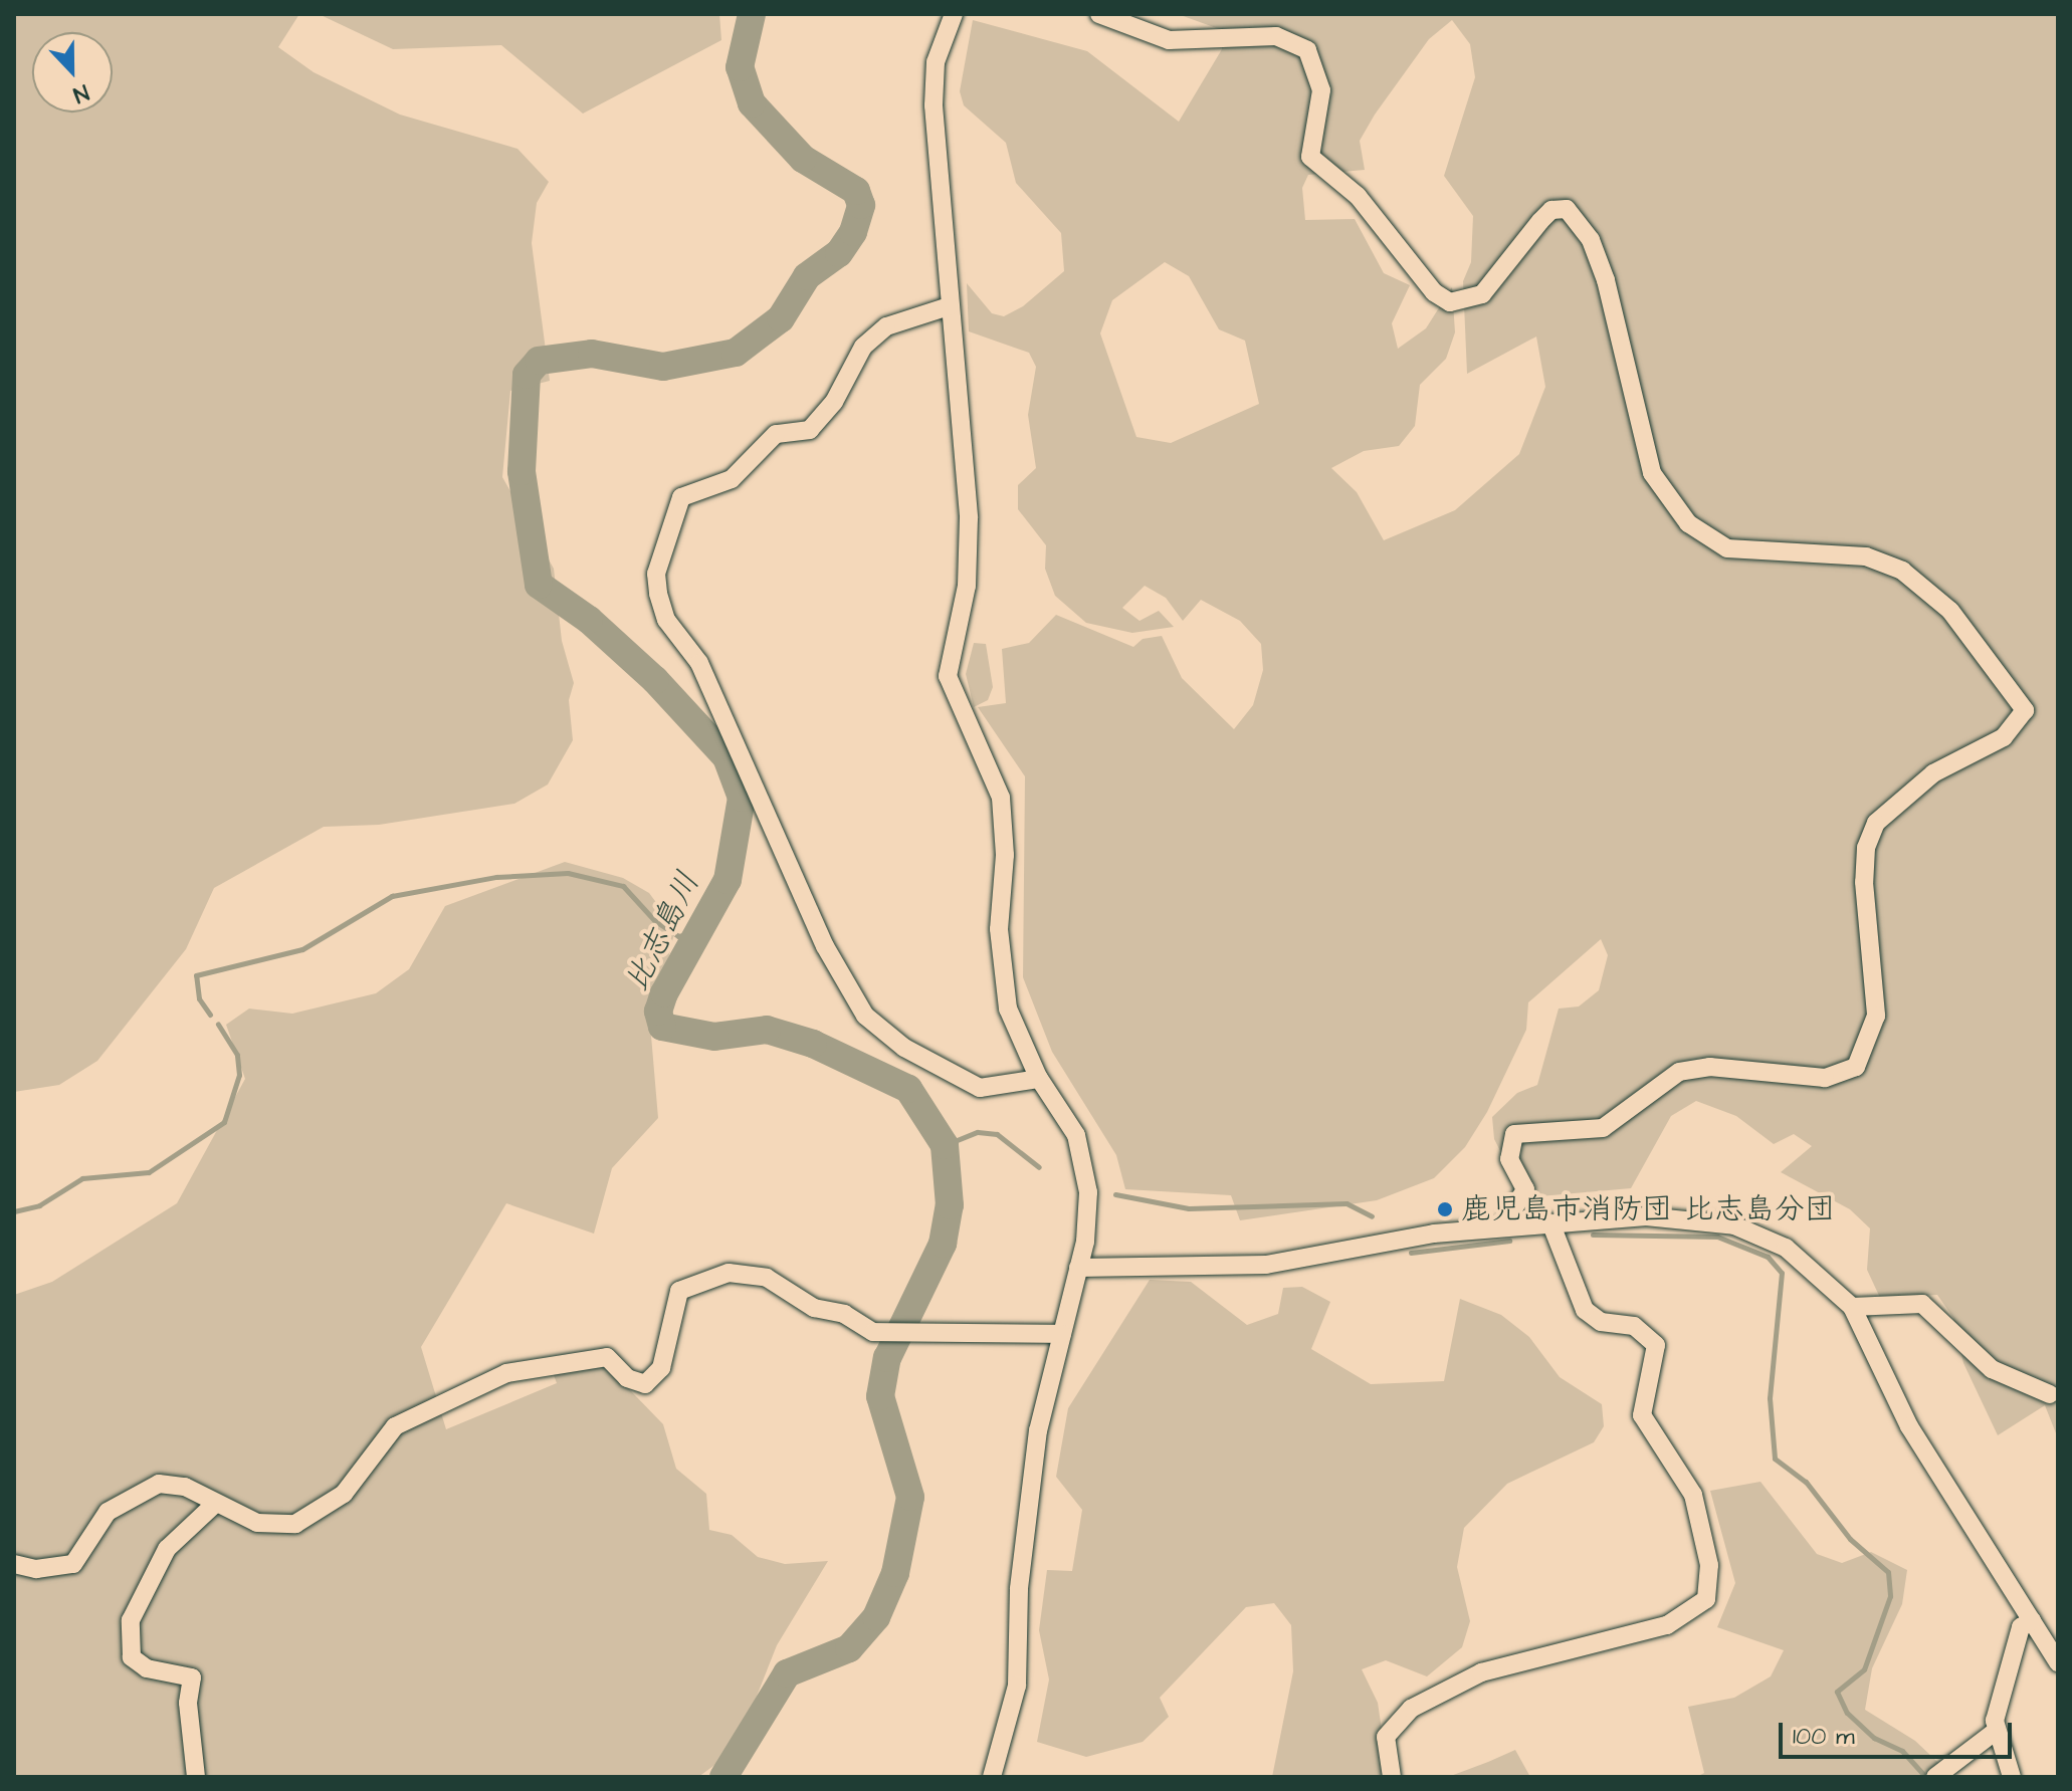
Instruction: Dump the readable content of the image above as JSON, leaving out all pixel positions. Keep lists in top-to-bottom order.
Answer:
{
  "water": ["比志島川"],
  "places": ["鹿児島市消防団 比志島分団"],
  "scale_bar": "100 m",
  "north": "bottom"
}
